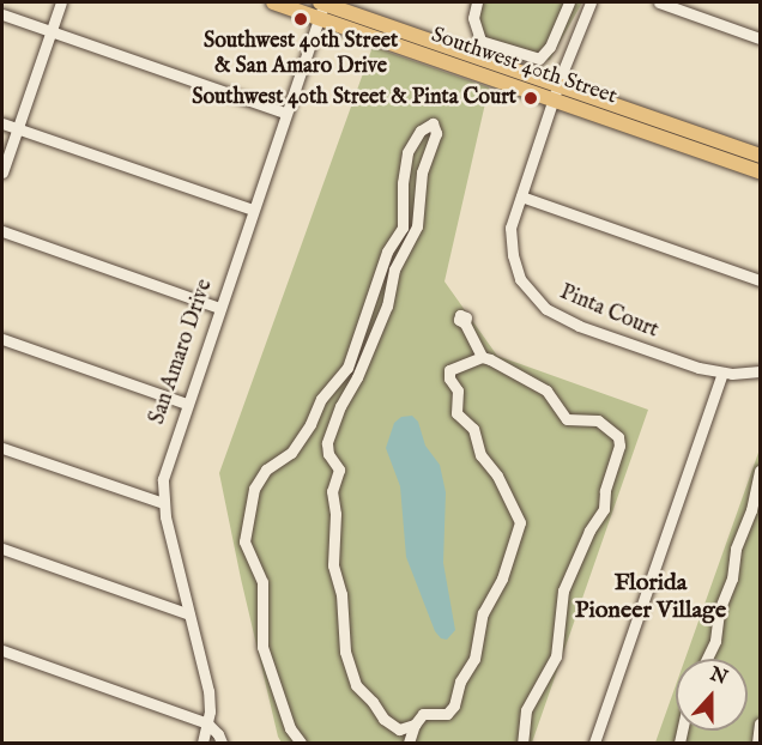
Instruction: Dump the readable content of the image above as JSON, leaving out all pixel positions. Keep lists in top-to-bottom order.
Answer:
{
  "streets": {
    "main road": ["Southwest 40th Street"],
    "street": ["Pinta Court", "San Amaro Drive"]
  },
  "crossings": [
    ["Southwest 40th Street", "Pinta Court"],
    ["Southwest 40th Street", "San Amaro Drive"]
  ],
  "districts": ["Florida Pioneer Village"],
  "places": ["Southwest 40th Street & San Amaro Drive", "Southwest 40th Street & Pinta Court"],
  "north": "top"
}
